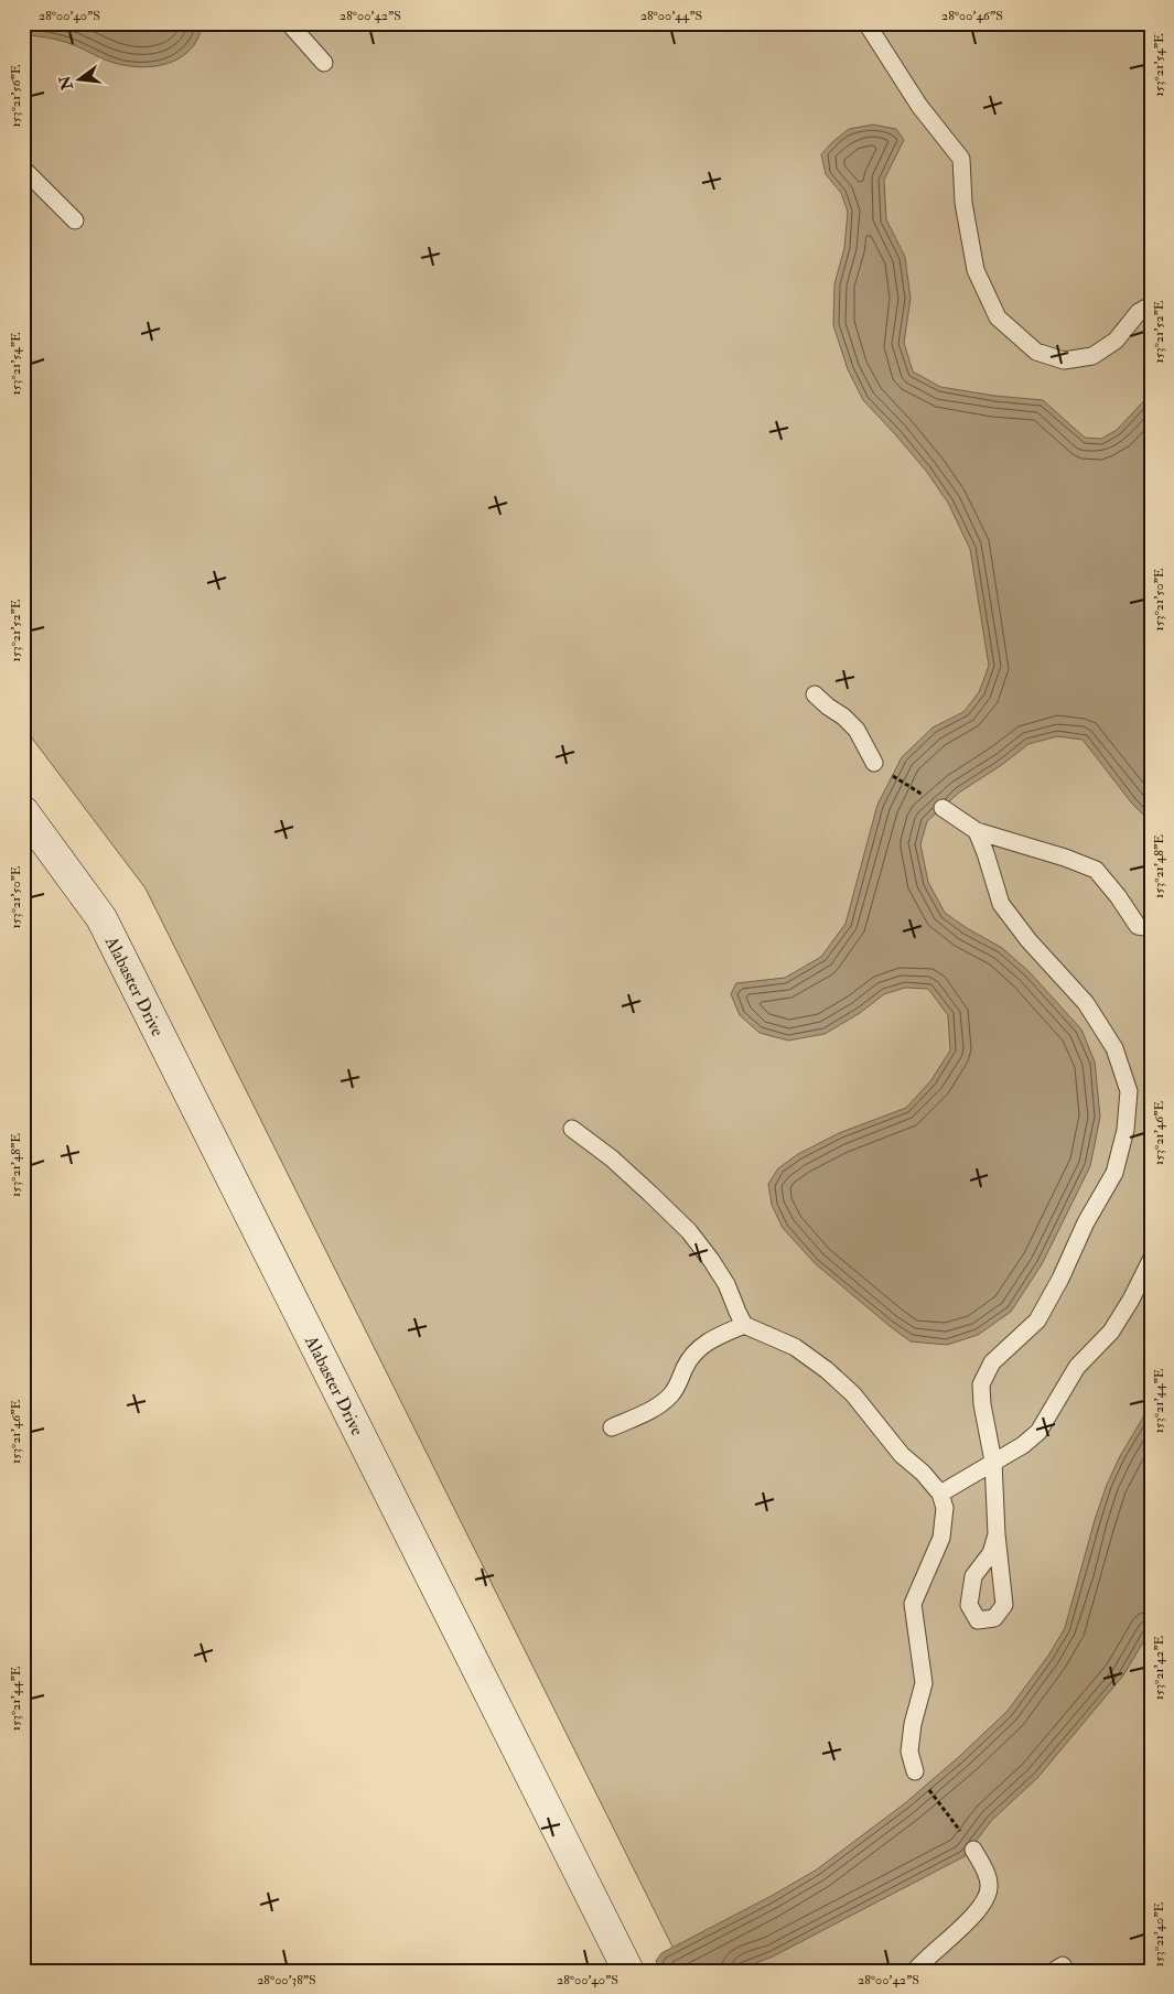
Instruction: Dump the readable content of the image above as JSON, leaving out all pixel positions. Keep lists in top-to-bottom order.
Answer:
{
  "streets": {
    "street": ["Alabaster Drive"]
  },
  "north": "left",
  "coordinates": [
    "28°00'40\"S",
    "28°00'42\"S",
    "28°00'44\"S",
    "28°00'46\"S",
    "153°21'54\"E",
    "153°21'56\"E",
    "153°21'52\"E",
    "153°21'50\"E",
    "153°21'48\"E",
    "153°21'46\"E",
    "153°21'44\"E",
    "153°21'42\"E",
    "153°21'40\"E",
    "28°00'38\"S"
  ]
}
